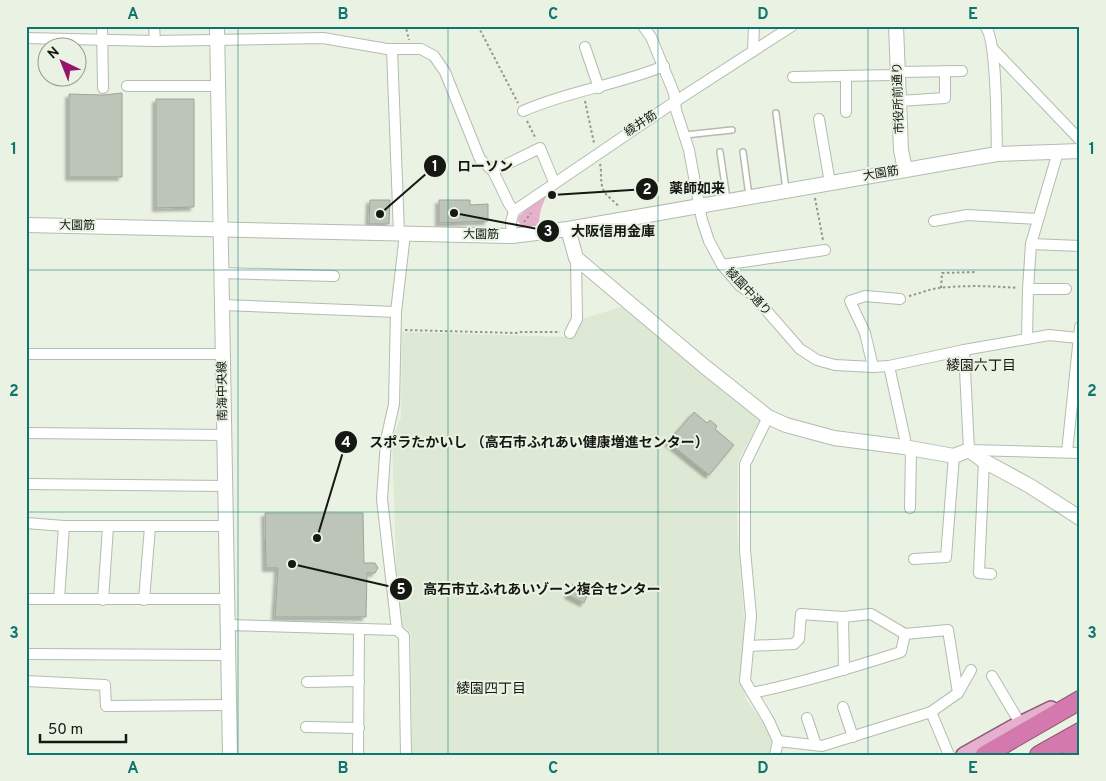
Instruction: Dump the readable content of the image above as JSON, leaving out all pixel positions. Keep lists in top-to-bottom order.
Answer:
{
  "streets": {
    "street": [
      "市役所前通り",
      "綾井筋",
      "大園筋",
      "綾園中通り",
      "南海中央線"
    ]
  },
  "crossings": [
    ["市役所前通り", "大園筋"],
    ["綾井筋", "綾園中通り"],
    ["大園筋", "綾園中通り"],
    ["大園筋", "南海中央線"]
  ],
  "districts": ["綾園六丁目", "綾園四丁目"],
  "places": [
    "薬師如来",
    "大阪信用金庫",
    "ローソン",
    "スポラたかいし （高石市ふれあい健康増進センター）",
    "高石市立ふれあいゾーン複合センター"
  ],
  "scale_bar": "50 m",
  "north": "top left",
  "grid": {
    "columns": [
      "A",
      "B",
      "C",
      "D",
      "E"
    ],
    "rows": ["1", "2", "3"]
  }
}
